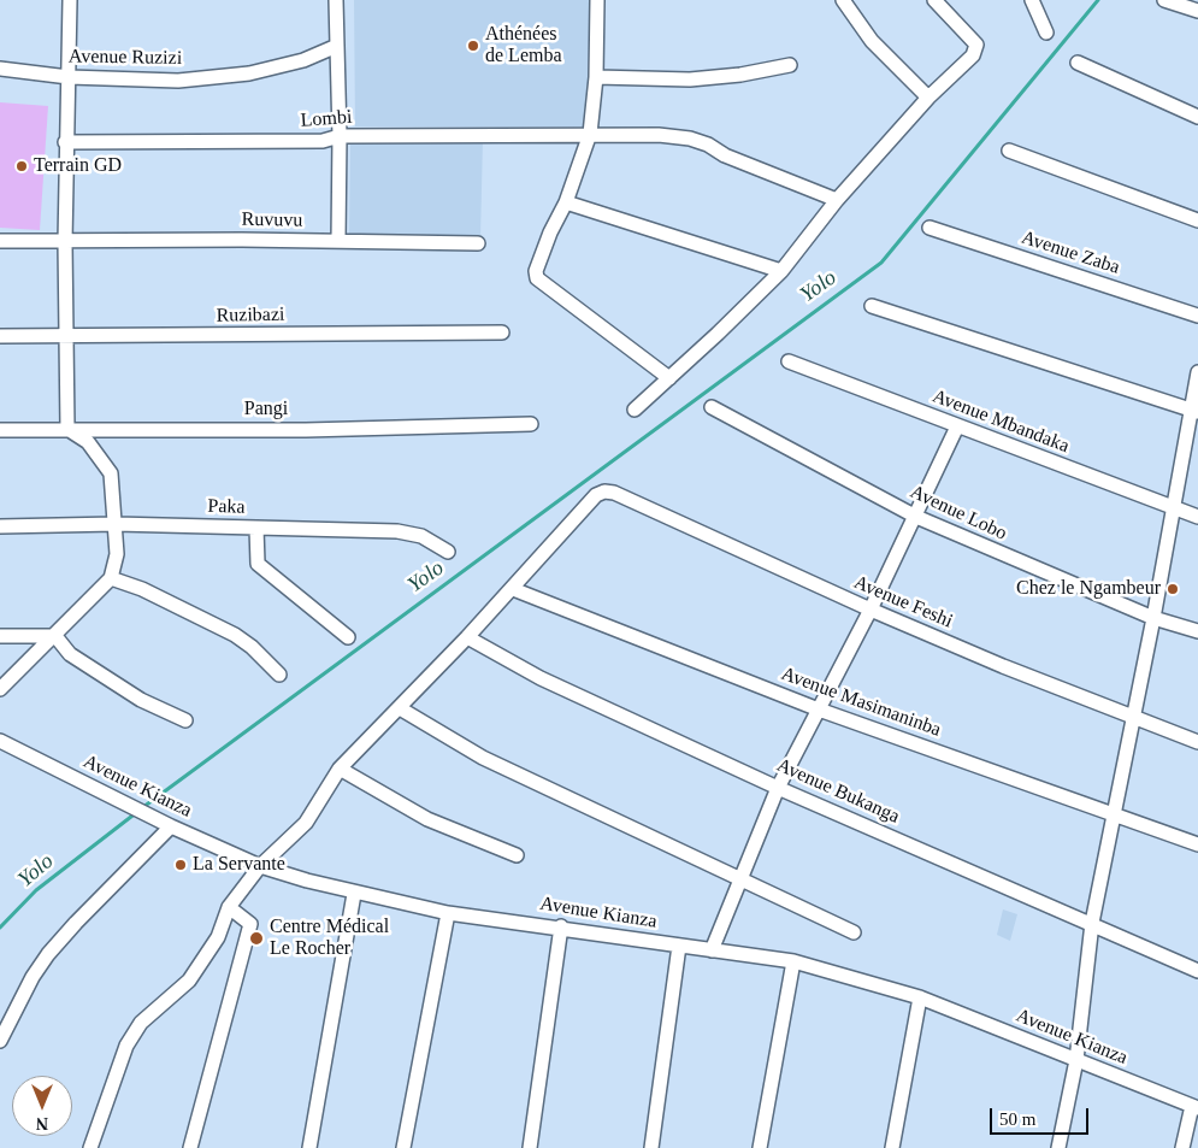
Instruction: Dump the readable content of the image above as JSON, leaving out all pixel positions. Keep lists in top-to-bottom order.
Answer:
{
  "streets": {
    "street": [
      "Avenue Ruzizi",
      "Lombi",
      "Ruvuvu",
      "Avenue Zaba",
      "Ruzibazi",
      "Pangi",
      "Avenue Mbandaka",
      "Paka",
      "Avenue Lobo",
      "Avenue Feshi",
      "Avenue Masimaninba",
      "Avenue Kianza",
      "Avenue Bukanga"
    ]
  },
  "crossings": [
    ["Avenue Feshi", "Avenue Masimaninba"]
  ],
  "water": ["Yolo"],
  "places": [
    "Athénées de Lemba",
    "Terrain GD",
    "Chez le Ngambeur",
    "La Servante",
    "Centre Médical Le Rocher"
  ],
  "scale_bar": "50 m",
  "north": "bottom"
}
